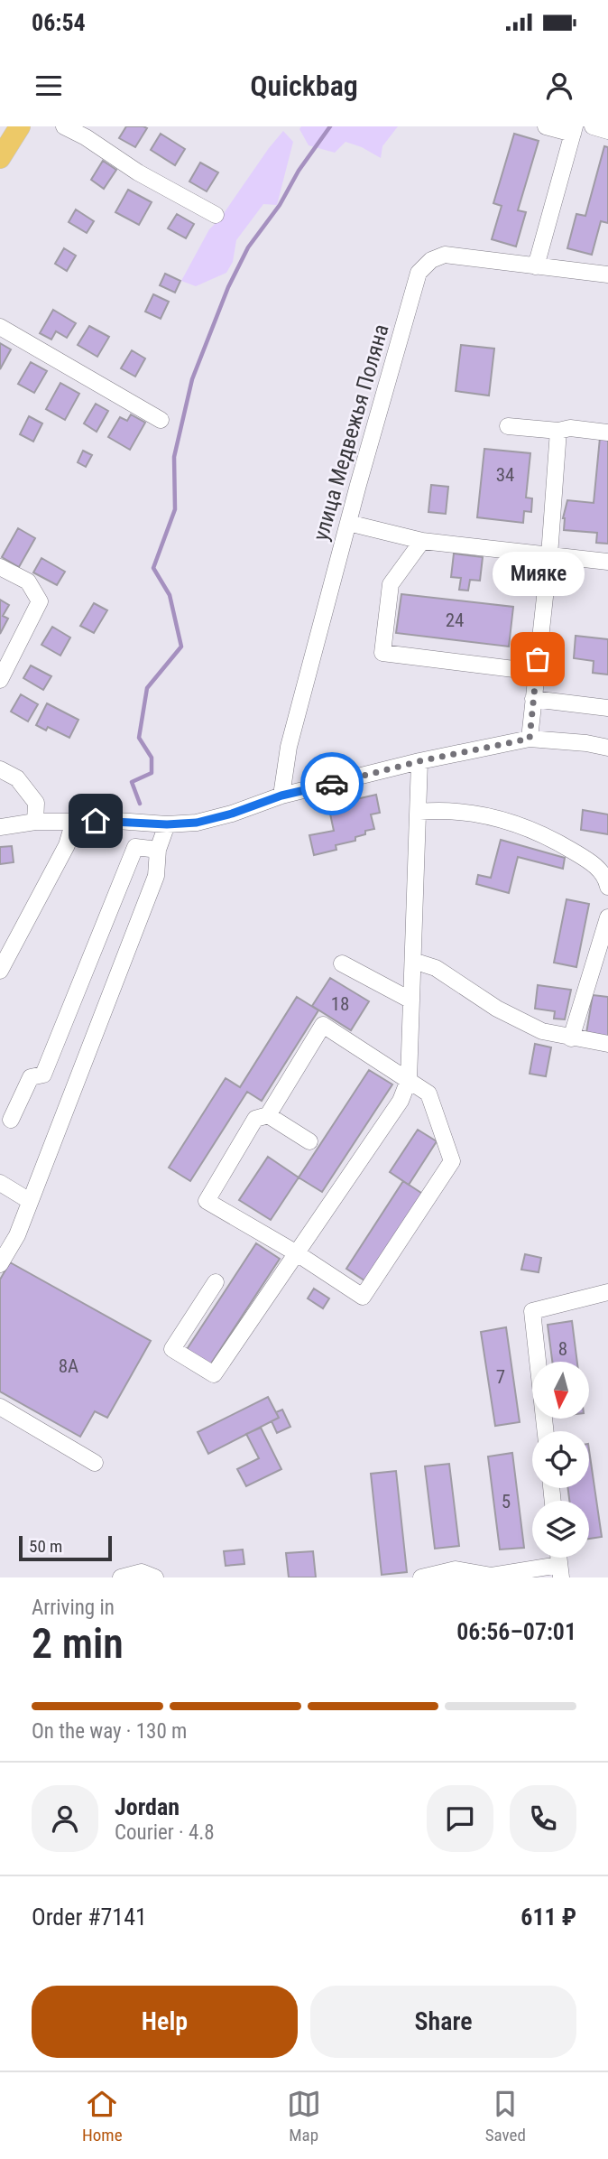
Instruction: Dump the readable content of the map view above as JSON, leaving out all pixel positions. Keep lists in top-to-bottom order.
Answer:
{
  "streets": {
    "street": ["улица Медвежья Поляна"]
  },
  "places": ["Мияке"],
  "house_numbers": [
    "34",
    "24",
    "18",
    "8",
    "8А",
    "7",
    "5"
  ],
  "scale_bar": "50 m",
  "north": "bottom",
  "page": {
    "status": "06:54",
    "header": "Quickbag",
    "bubble": "Мияке",
    "scale": "50 m",
    "heading": ["2 min", "Arriving in", "06:56–07:01"],
    "panel": [
      "Jordan",
      "Courier · 4.8",
      "Order #7141",
      "611 ₽"
    ],
    "bar": "On the way · 130 m",
    "buttons": ["Help", "Share"],
    "tabs": ["Home", "Map", "Saved"]
  }
}
